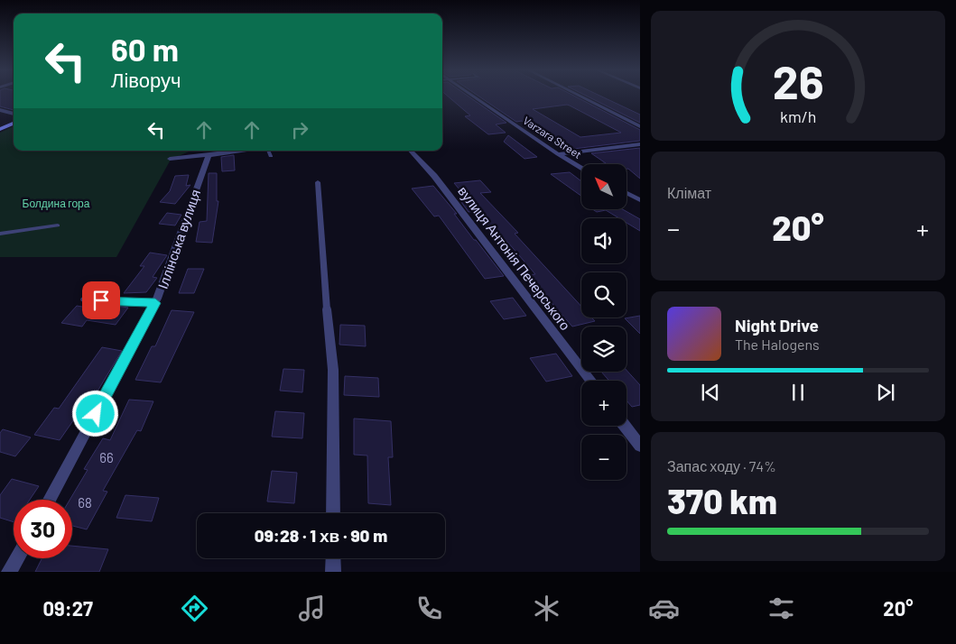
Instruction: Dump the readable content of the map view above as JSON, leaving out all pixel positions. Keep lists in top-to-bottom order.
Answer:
{
  "streets": {
    "street": ["Varzara Street", "Іллінська вулиця", "вулиця Антонія Печерського"]
  },
  "parks": ["Болдина гора"],
  "house_numbers": ["66", "68"],
  "north": "top left",
  "page": {
    "turn": ["60 m", "Ліворуч"],
    "tile": [
      "Клімат",
      ["Запас ходу · 74%", "370 km"]
    ],
    "map_buttons": ["+", "−"],
    "heat": ["−", "20°", "+"],
    "song": ["Night Drive", "The Halogens"],
    "limit": "30",
    "trip": "09:28 · 1 хв · 90 m",
    "tabs": ["09:27", "20°"],
    "gauge": ["26", "km/h"]
  }
}
